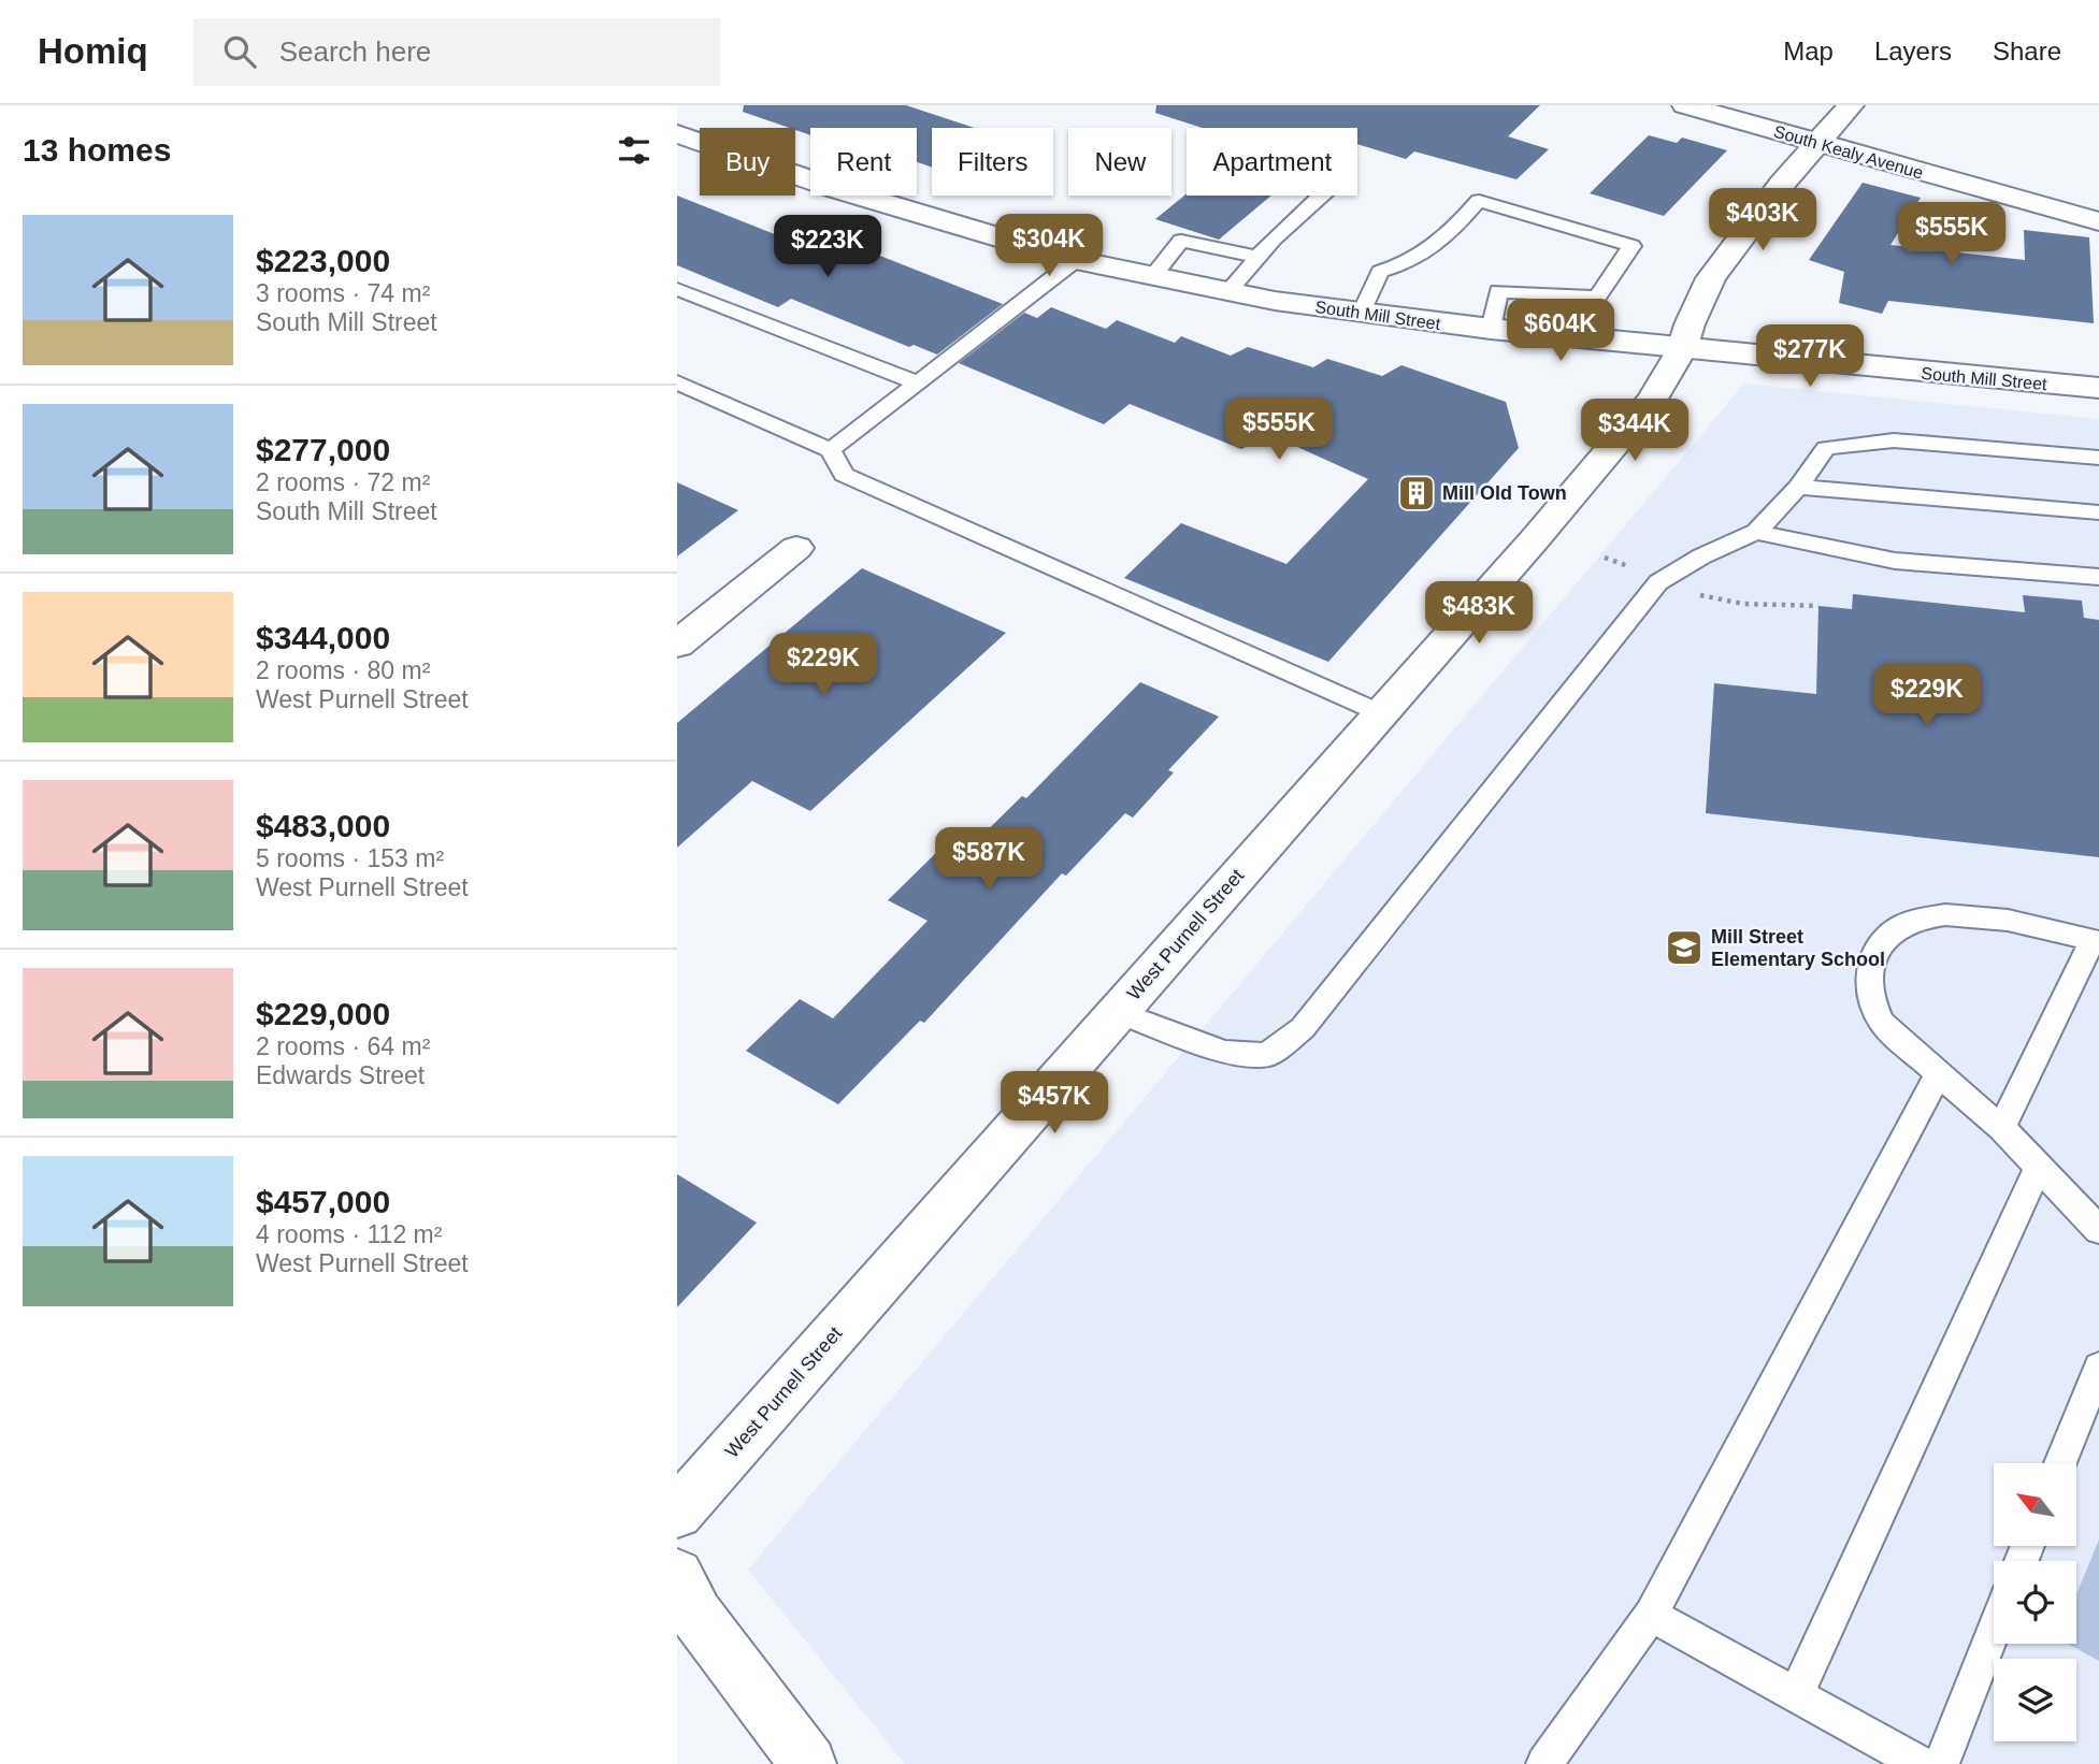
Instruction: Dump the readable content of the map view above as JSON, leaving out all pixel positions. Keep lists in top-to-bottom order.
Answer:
{
  "streets": {
    "street": ["South Kealy Avenue", "South Mill Street", "West Purnell Street"]
  },
  "crossings": [
    ["South Kealy Avenue", "West Purnell Street"],
    ["South Mill Street", "West Purnell Street"]
  ],
  "places": {
    "building": ["Mill Old Town"],
    "school or university": ["Mill Street Elementary School"]
  },
  "north": "top left",
  "page": {
    "header": "Homiq",
    "search": "Search here",
    "nav": ["Map", "Layers", "Share"],
    "heading": "13 homes",
    "chip": [
      "Buy",
      "Rent",
      "Filters",
      "New",
      "Apartment"
    ],
    "price": [
      "$403K",
      "$555K",
      "$304K",
      "$223K",
      "$604K",
      "$277K",
      "$555K",
      "$344K",
      "$483K",
      "$229K",
      "$229K",
      "$587K",
      "$457K"
    ],
    "list": [
      {
        "name": "$223,000",
        "note": "3 rooms · 74 m² · South Mill Street"
      },
      {
        "name": "$277,000",
        "note": "2 rooms · 72 m² · South Mill Street"
      },
      {
        "name": "$344,000",
        "note": "2 rooms · 80 m² · West Purnell Street"
      },
      {
        "name": "$483,000",
        "note": "5 rooms · 153 m² · West Purnell Street"
      },
      {
        "name": "$229,000",
        "note": "2 rooms · 64 m² · Edwards Street"
      },
      {
        "name": "$457,000",
        "note": "4 rooms · 112 m² · West Purnell Street"
      }
    ]
  }
}
